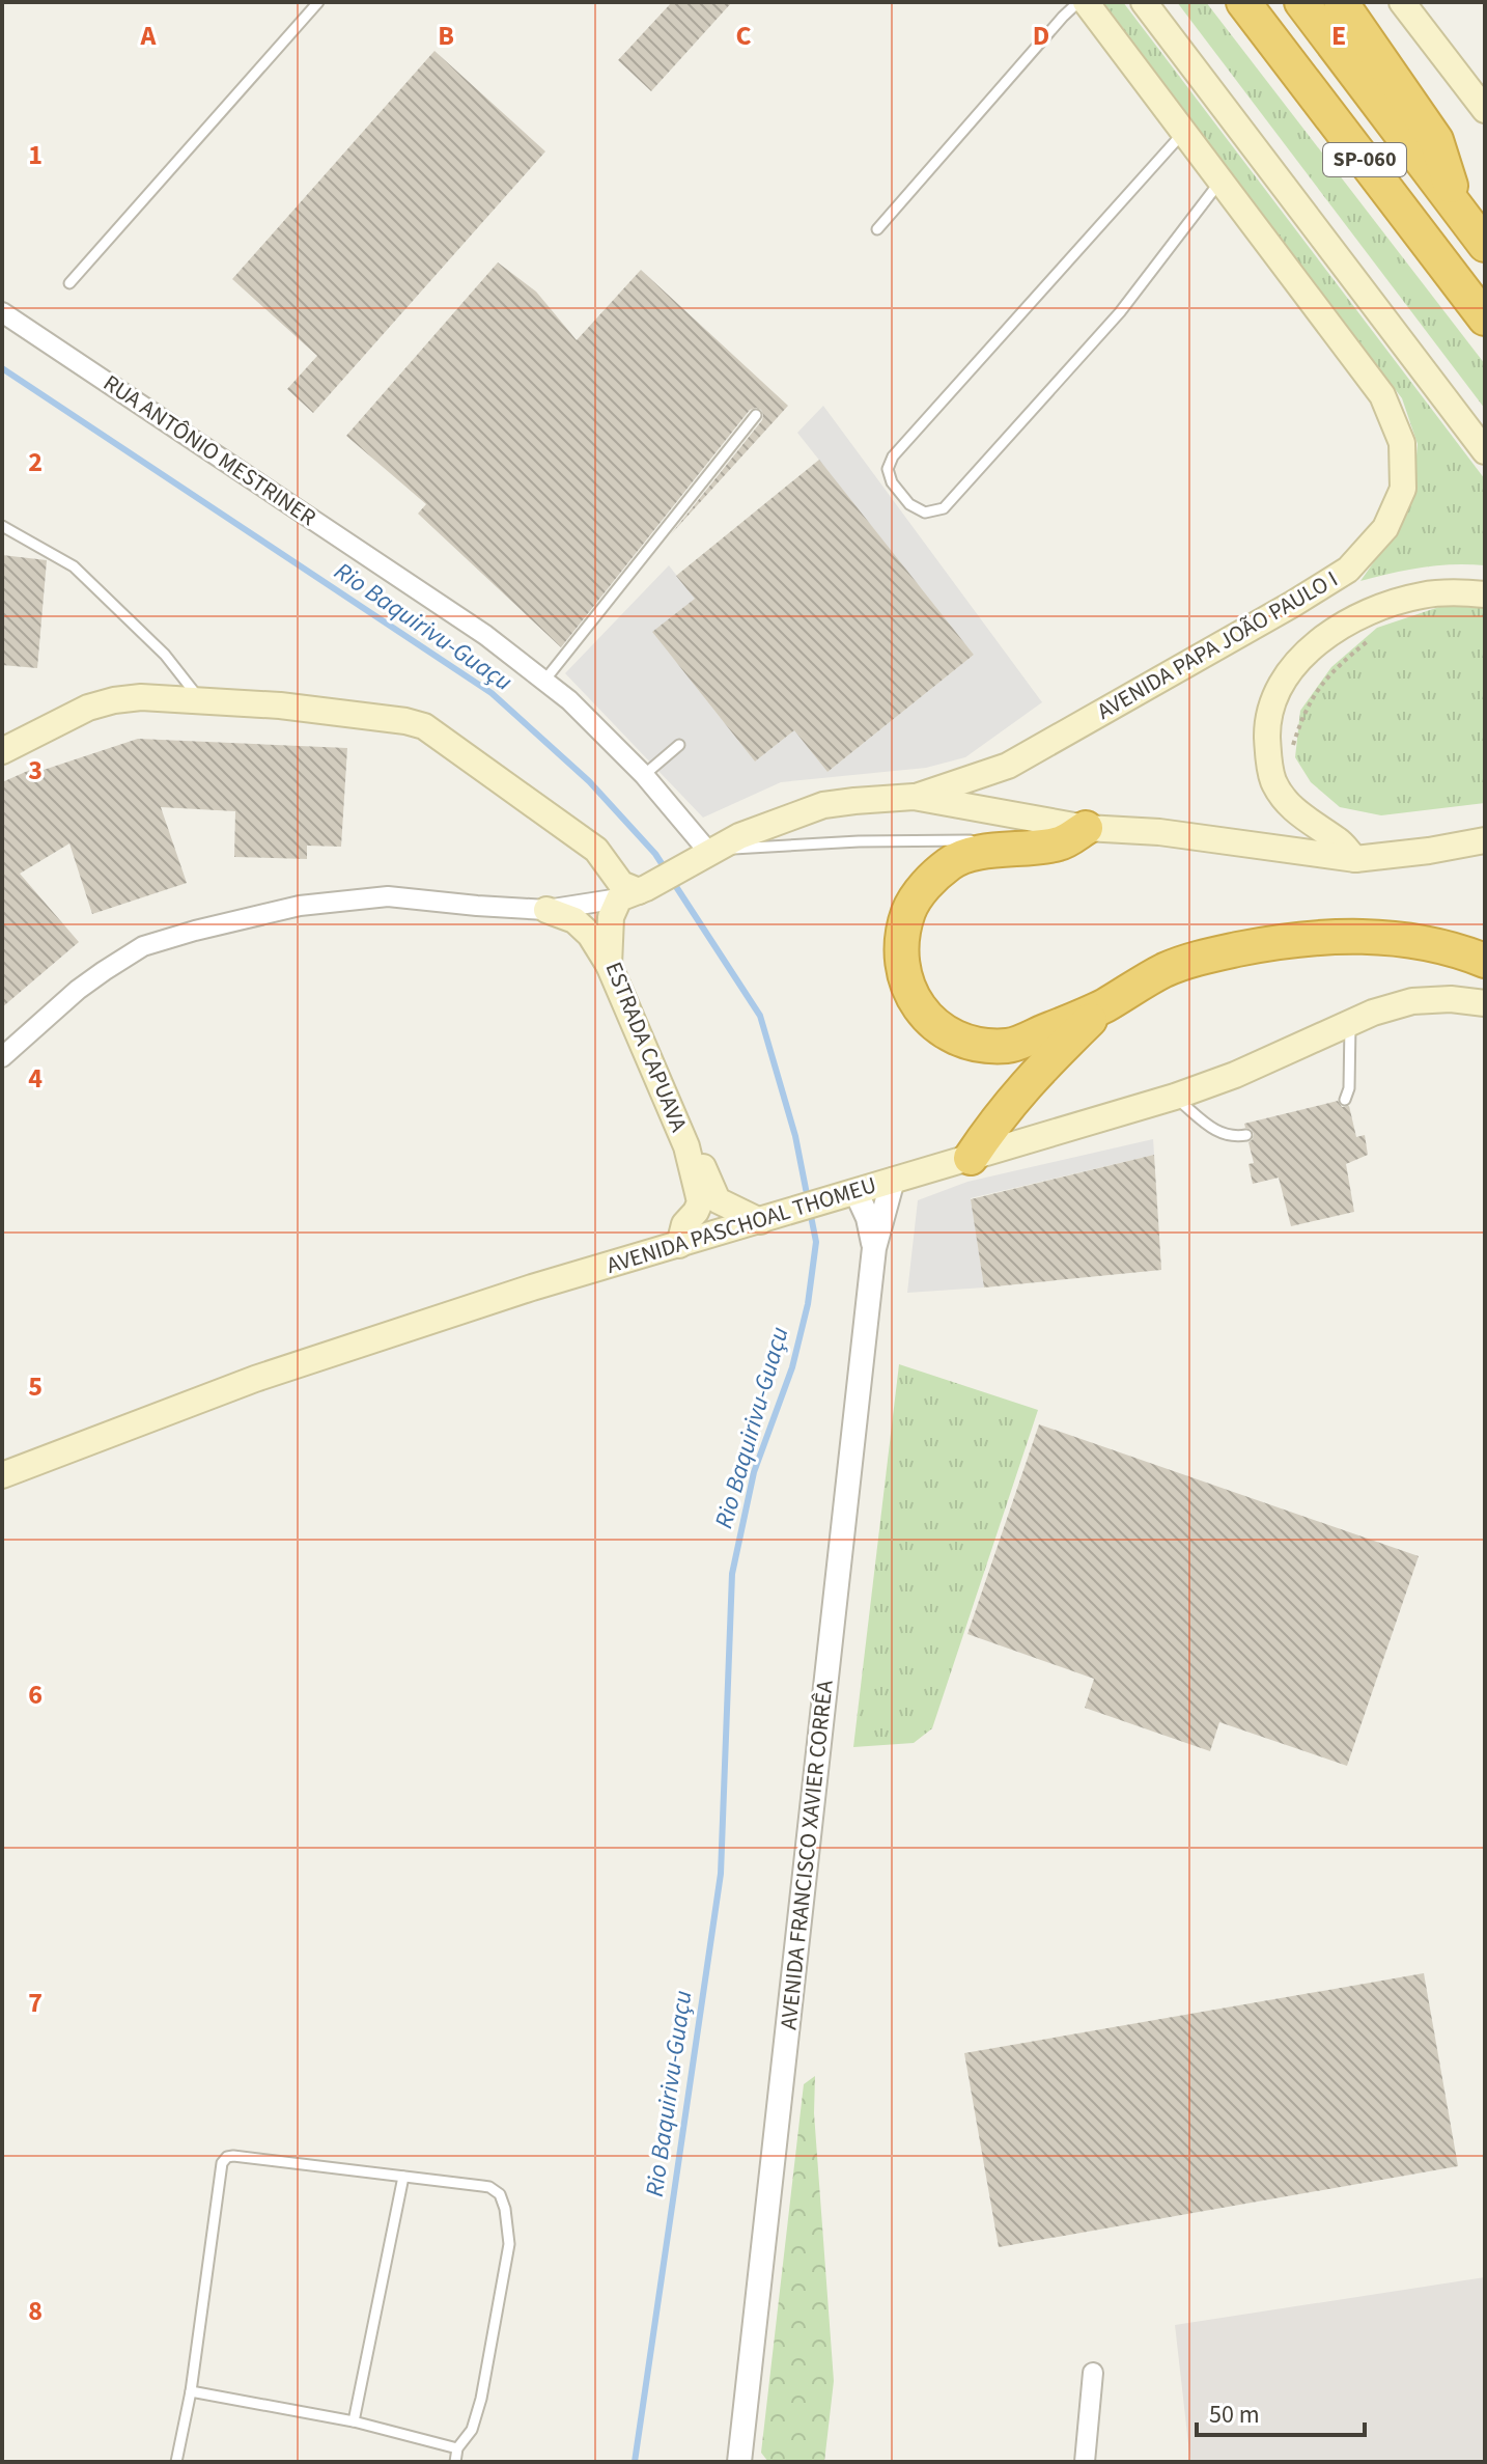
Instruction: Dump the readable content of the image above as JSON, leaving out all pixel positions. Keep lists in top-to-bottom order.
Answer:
{
  "streets": {
    "highway": ["SP-060"],
    "main road": ["AVENIDA PAPA JOÃO PAULO I", "ESTRADA CAPUAVA", "AVENIDA PASCHOAL THOMEU"],
    "street": ["RUA ANTÔNIO MESTRINER", "AVENIDA FRANCISCO XAVIER CORRÊA"]
  },
  "crossings": [
    ["ESTRADA CAPUAVA", "AVENIDA PASCHOAL THOMEU"],
    ["AVENIDA PASCHOAL THOMEU", "AVENIDA FRANCISCO XAVIER CORRÊA"]
  ],
  "water": ["Rio Baquirivu-Guaçu"],
  "scale_bar": "50 m",
  "grid": {
    "columns": [
      "A",
      "B",
      "C",
      "D",
      "E"
    ],
    "rows": [
      "1",
      "2",
      "3",
      "4",
      "5",
      "6",
      "7",
      "8"
    ]
  }
}
